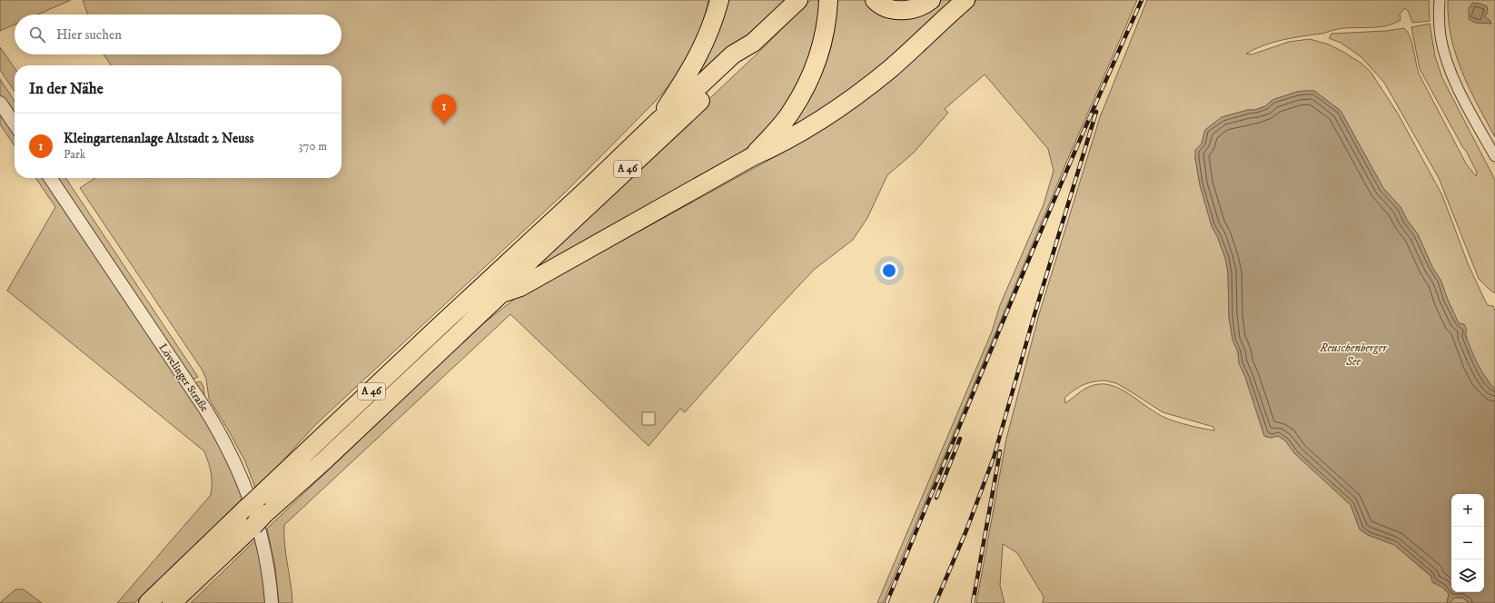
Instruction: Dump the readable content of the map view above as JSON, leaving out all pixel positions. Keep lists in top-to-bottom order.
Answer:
{
  "streets": {
    "highway": ["A 46"],
    "street": ["Lövelinger Straße"]
  },
  "water": ["Reuschenberger See"],
  "page": {
    "search": "Hier suchen",
    "heading": "In der Nähe",
    "pins": "1",
    "list": [
      {
        "mark": "1",
        "name": "Kleingartenanlage Altstadt 2 Neuss",
        "note": "Park",
        "value": "370 m"
      }
    ],
    "map_buttons": ["+", "−"]
  }
}
